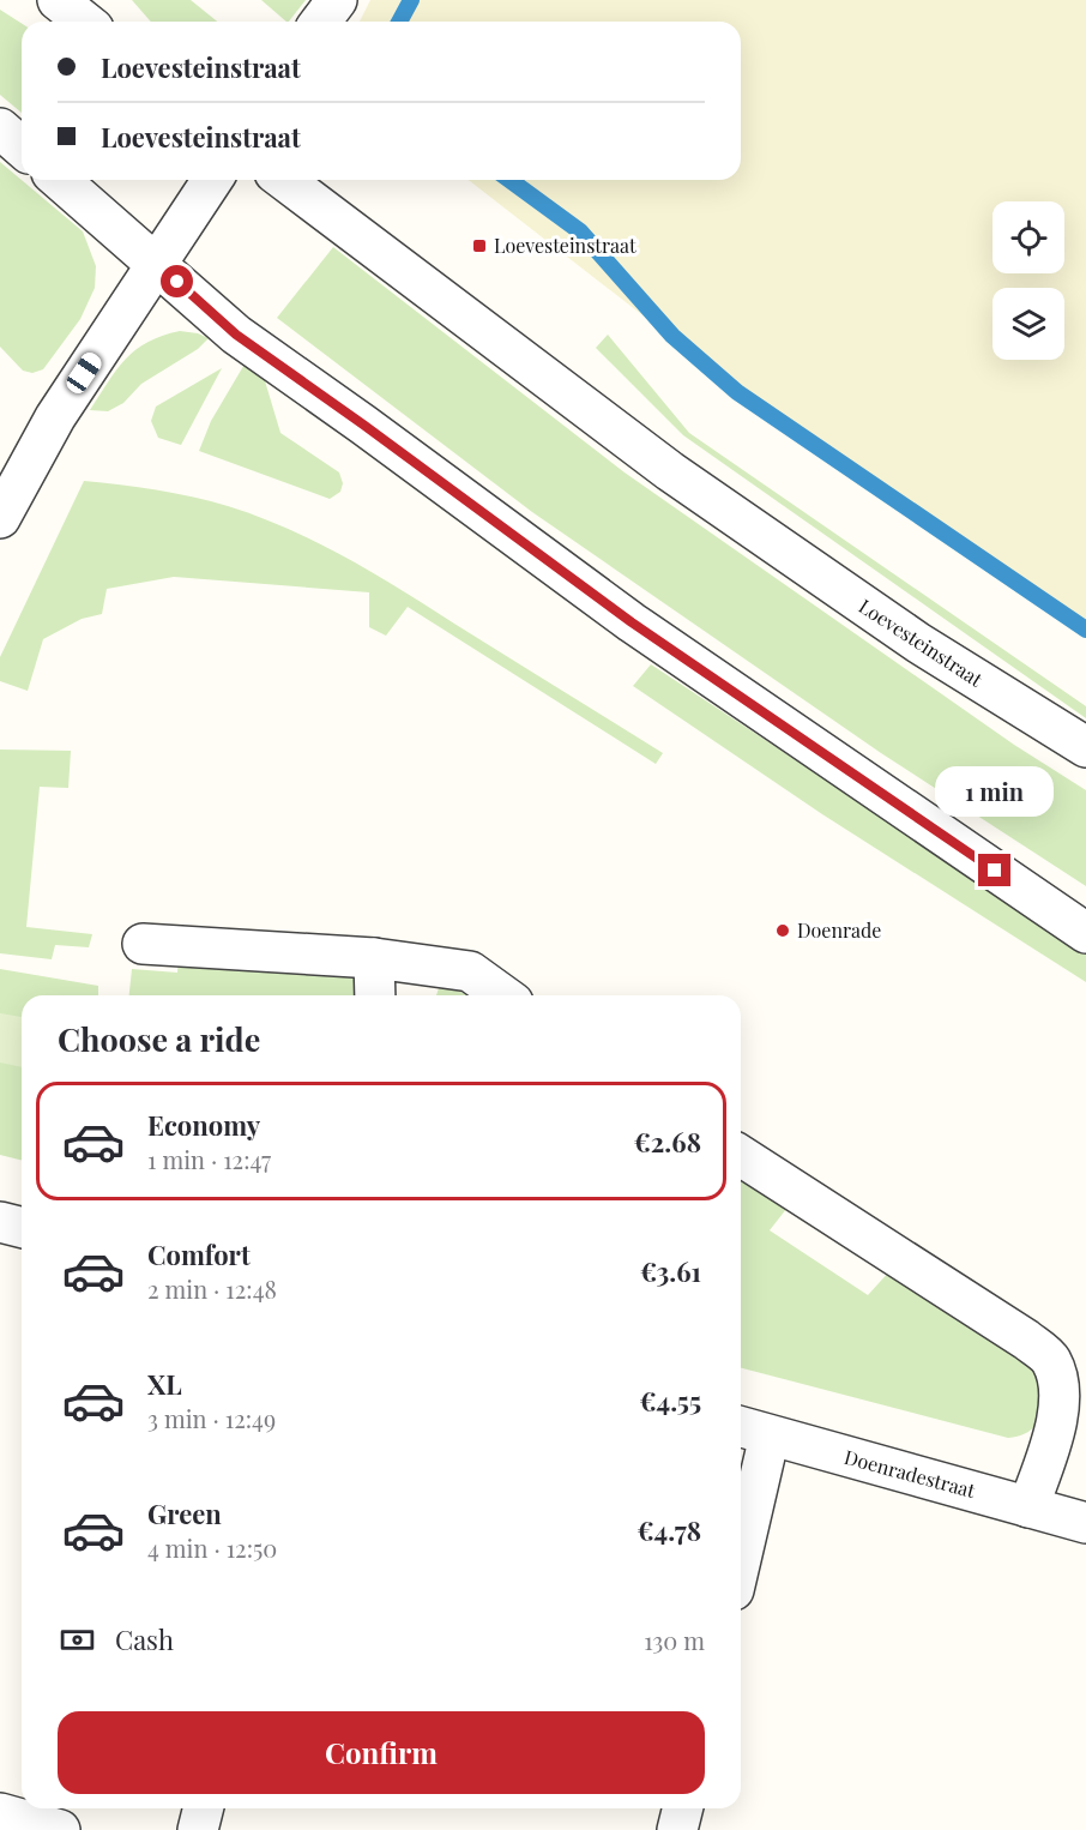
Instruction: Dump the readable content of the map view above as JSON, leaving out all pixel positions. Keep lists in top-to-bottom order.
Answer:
{
  "streets": {
    "street": ["Loevesteinstraat", "Doenradestraat"]
  },
  "places": {
    "transit": ["Loevesteinstraat"],
    "other": ["Doenrade"]
  },
  "page": {
    "banner": ["Loevesteinstraat", "Loevesteinstraat"],
    "bubble": "1 min",
    "heading": "Choose a ride",
    "list": [
      {
        "name": "Economy",
        "note": "1 min · 12:47",
        "value": "€2.68"
      },
      {
        "name": "Comfort",
        "note": "2 min · 12:48",
        "value": "€3.61"
      },
      {
        "name": "XL",
        "note": "3 min · 12:49",
        "value": "€4.55"
      },
      {
        "name": "Green",
        "note": "4 min · 12:50",
        "value": "€4.78"
      }
    ],
    "pay": ["Cash", "130 m"],
    "buttons": "Confirm"
  }
}
